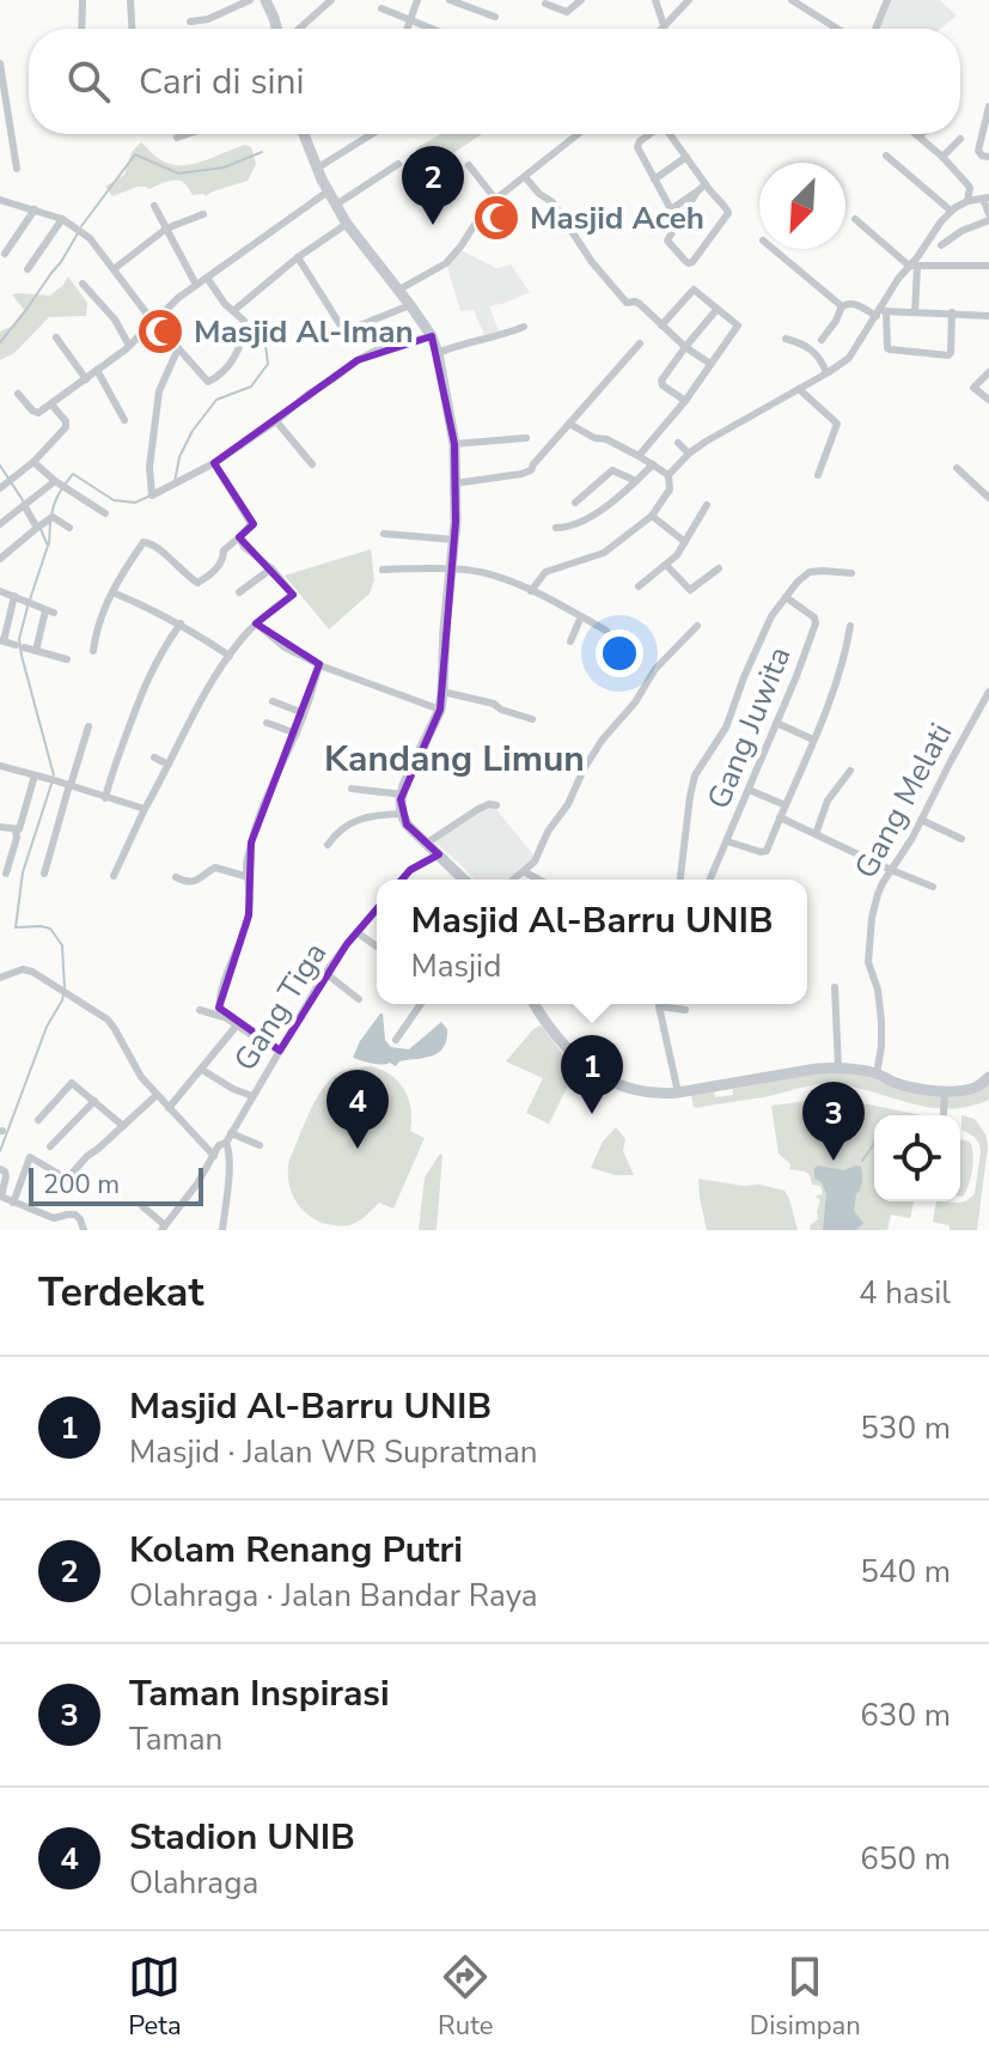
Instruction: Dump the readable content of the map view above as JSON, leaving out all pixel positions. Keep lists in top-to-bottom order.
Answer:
{
  "streets": {
    "street": ["Gang Juwita", "Gang Melati", "Gang Tiga"]
  },
  "districts": ["Kandang Limun"],
  "places": {
    "mosque": ["Masjid Aceh", "Masjid Al-Iman"]
  },
  "scale_bar": "200 m",
  "north": "bottom left",
  "page": {
    "search": "Cari di sini",
    "pins": [
      "2",
      "1",
      "4",
      "3"
    ],
    "popup": ["Masjid Al-Barru UNIB", "Masjid"],
    "scale": "200 m",
    "heading": ["Terdekat", "4 hasil"],
    "list": [
      {
        "mark": "1",
        "name": "Masjid Al-Barru UNIB",
        "note": "Masjid · Jalan WR Supratman",
        "value": "530 m"
      },
      {
        "mark": "2",
        "name": "Kolam Renang Putri",
        "note": "Olahraga · Jalan Bandar Raya",
        "value": "540 m"
      },
      {
        "mark": "3",
        "name": "Taman Inspirasi",
        "note": "Taman",
        "value": "630 m"
      },
      {
        "mark": "4",
        "name": "Stadion UNIB",
        "note": "Olahraga",
        "value": "650 m"
      }
    ],
    "nav": ["Peta", "Rute", "Disimpan"]
  }
}
